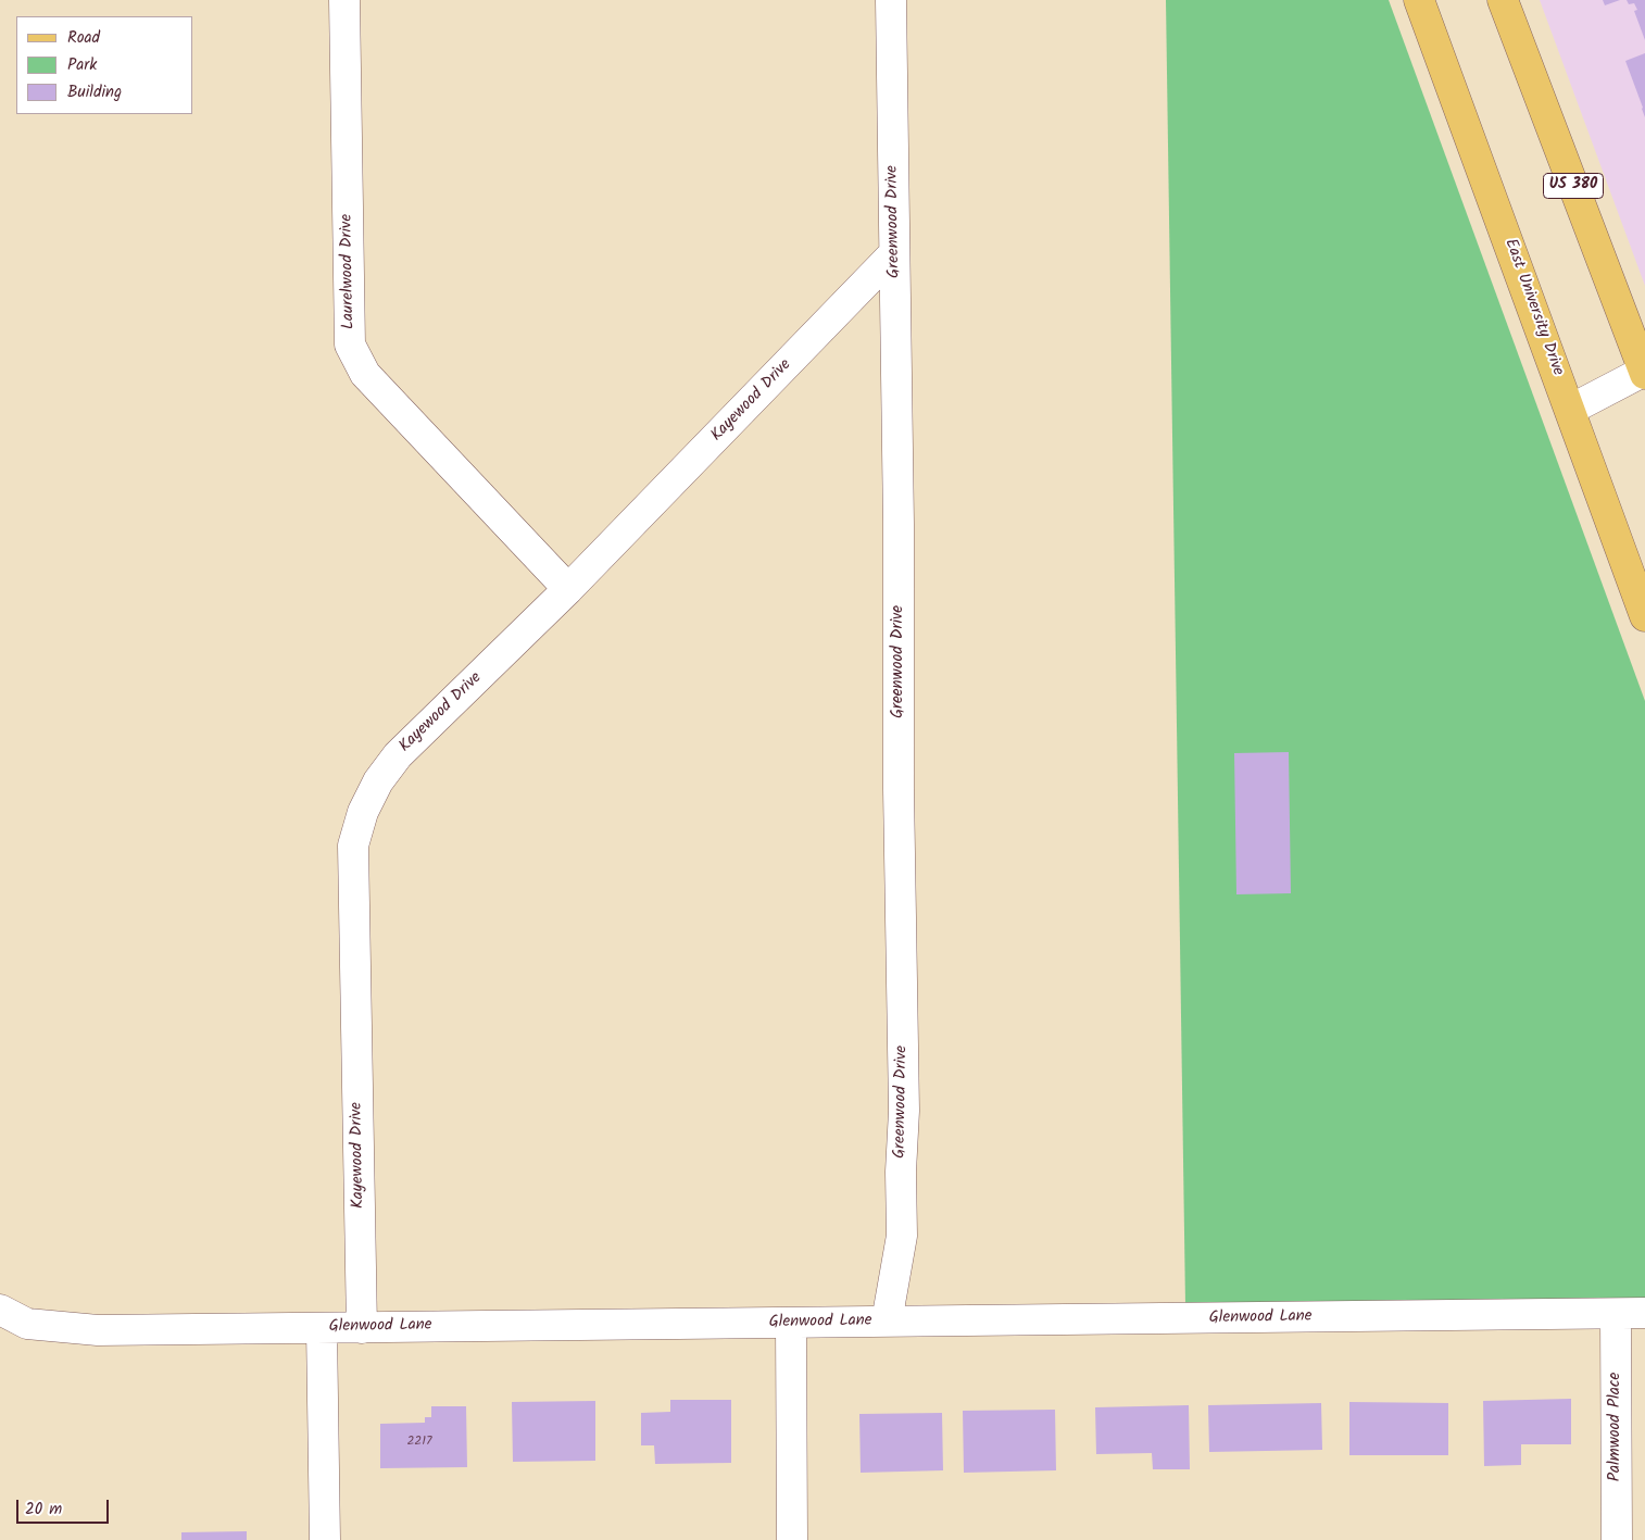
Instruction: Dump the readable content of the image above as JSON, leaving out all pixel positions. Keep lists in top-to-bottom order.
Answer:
{
  "streets": {
    "main road": ["US 380", "East University Drive"],
    "street": [
      "Greenwood Drive",
      "Laurelwood Drive",
      "Kayewood Drive",
      "Glenwood Lane",
      "Palmwood Place"
    ]
  },
  "crossings": [
    ["Greenwood Drive", "Kayewood Drive"],
    ["Greenwood Drive", "Glenwood Lane"],
    ["Laurelwood Drive", "Kayewood Drive"],
    ["Kayewood Drive", "Glenwood Lane"],
    ["Glenwood Lane", "Palmwood Place"]
  ],
  "house_numbers": ["2217"],
  "legend": ["Road", "Park", "Building"],
  "scale_bar": "20 m"
}
